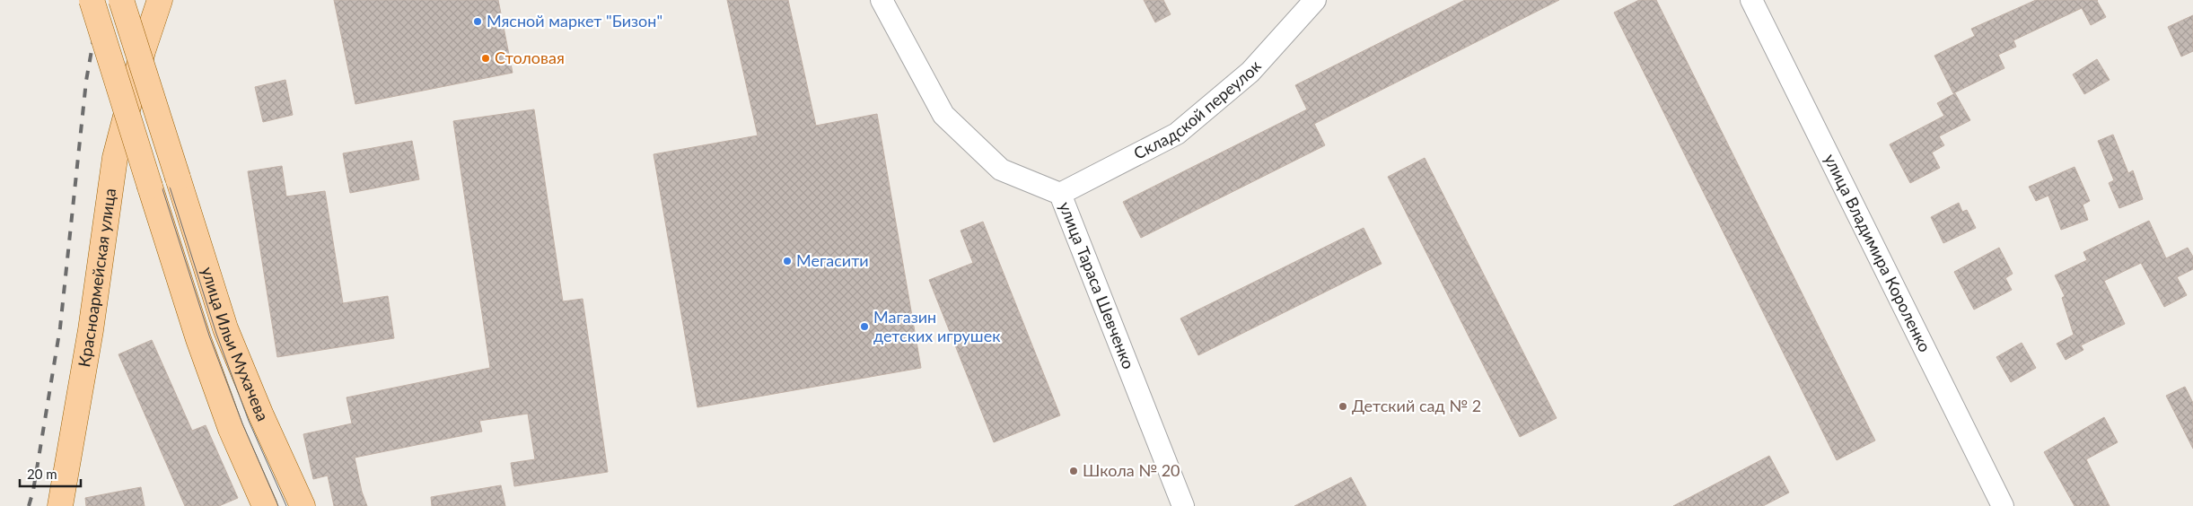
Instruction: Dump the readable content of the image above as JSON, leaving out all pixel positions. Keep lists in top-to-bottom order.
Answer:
{
  "streets": {
    "main road": ["Красноармейская улица", "улица Ильи Мухачева"],
    "street": ["Складской переулок", "улица Владимира Короленко", "улица Тараса Шевченко"]
  },
  "crossings": [
    ["Складской переулок", "улица Тараса Шевченко"]
  ],
  "places": [
    "Мясной маркет \"Бизон\"",
    "Столовая",
    "Мегасити",
    "Магазин детских игрушек",
    "Детский сад № 2",
    "Школа № 20"
  ],
  "scale_bar": "20 m"
}
